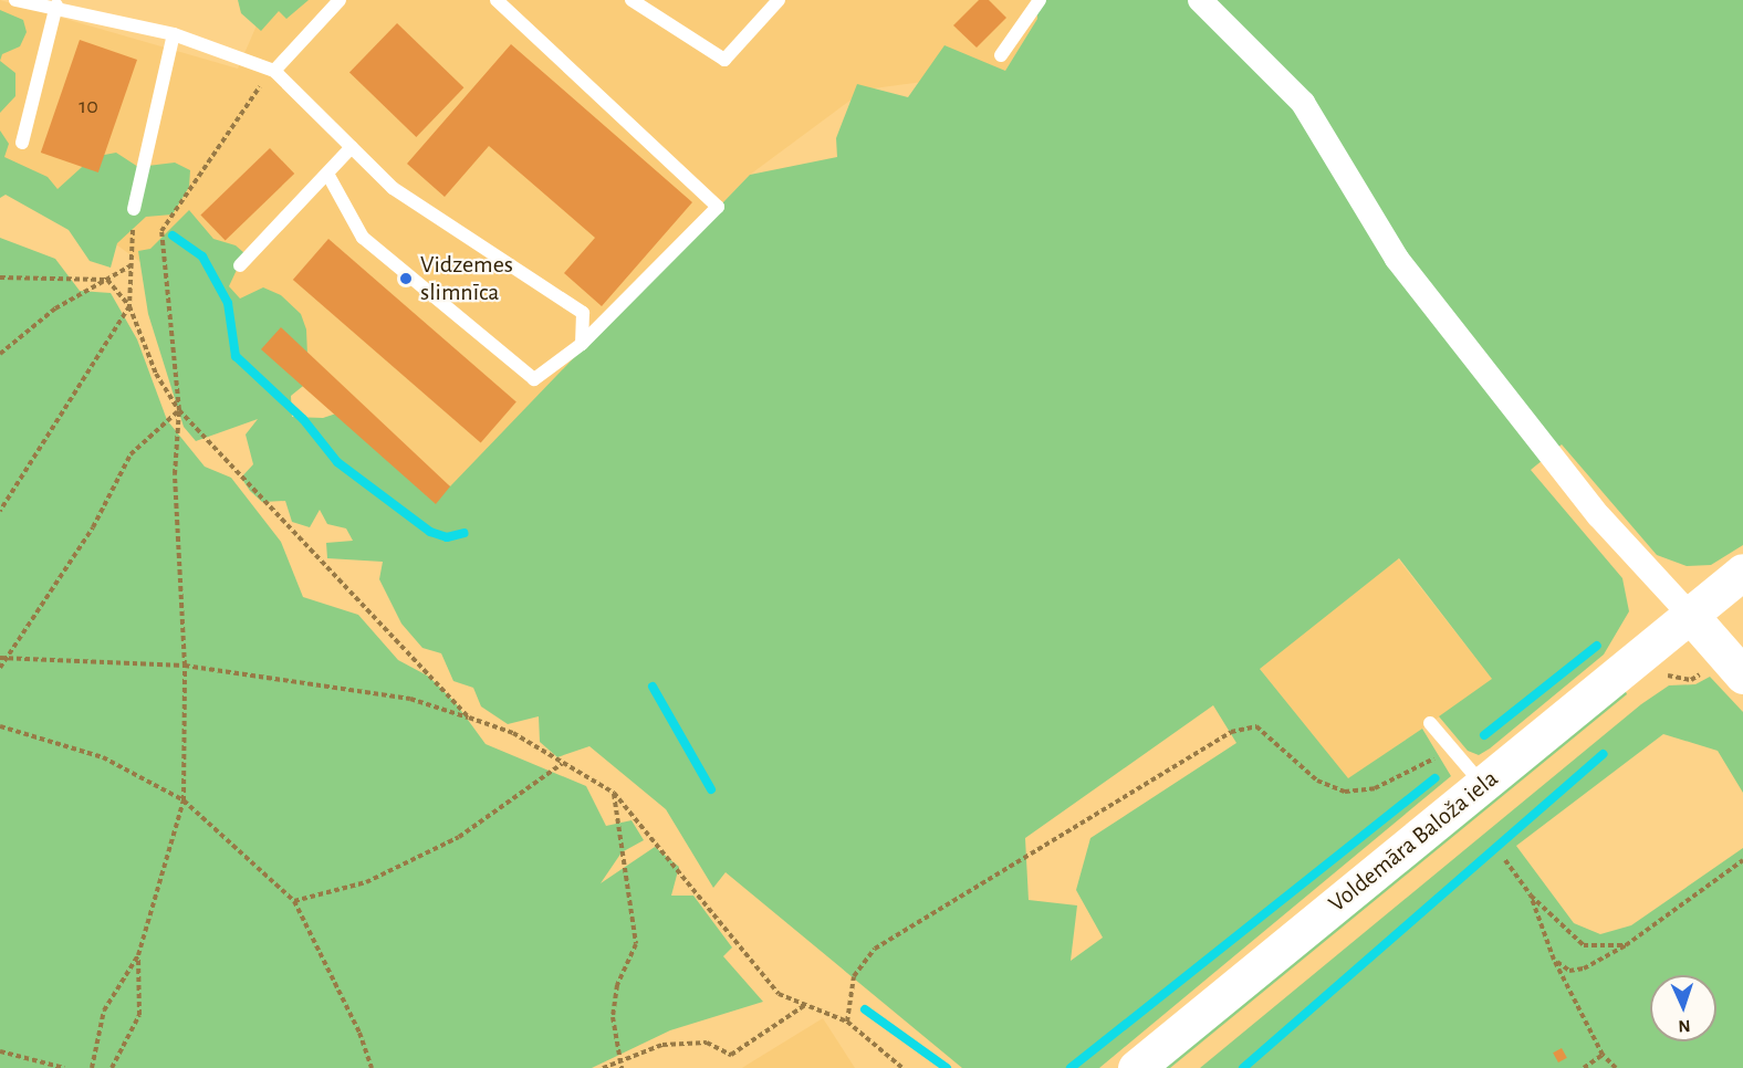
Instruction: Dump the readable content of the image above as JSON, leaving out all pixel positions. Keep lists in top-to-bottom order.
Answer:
{
  "streets": {
    "main road": ["Voldemāra Baloža iela"]
  },
  "places": ["Vidzemes slimnīca"],
  "house_numbers": ["10"],
  "north": "bottom"
}
